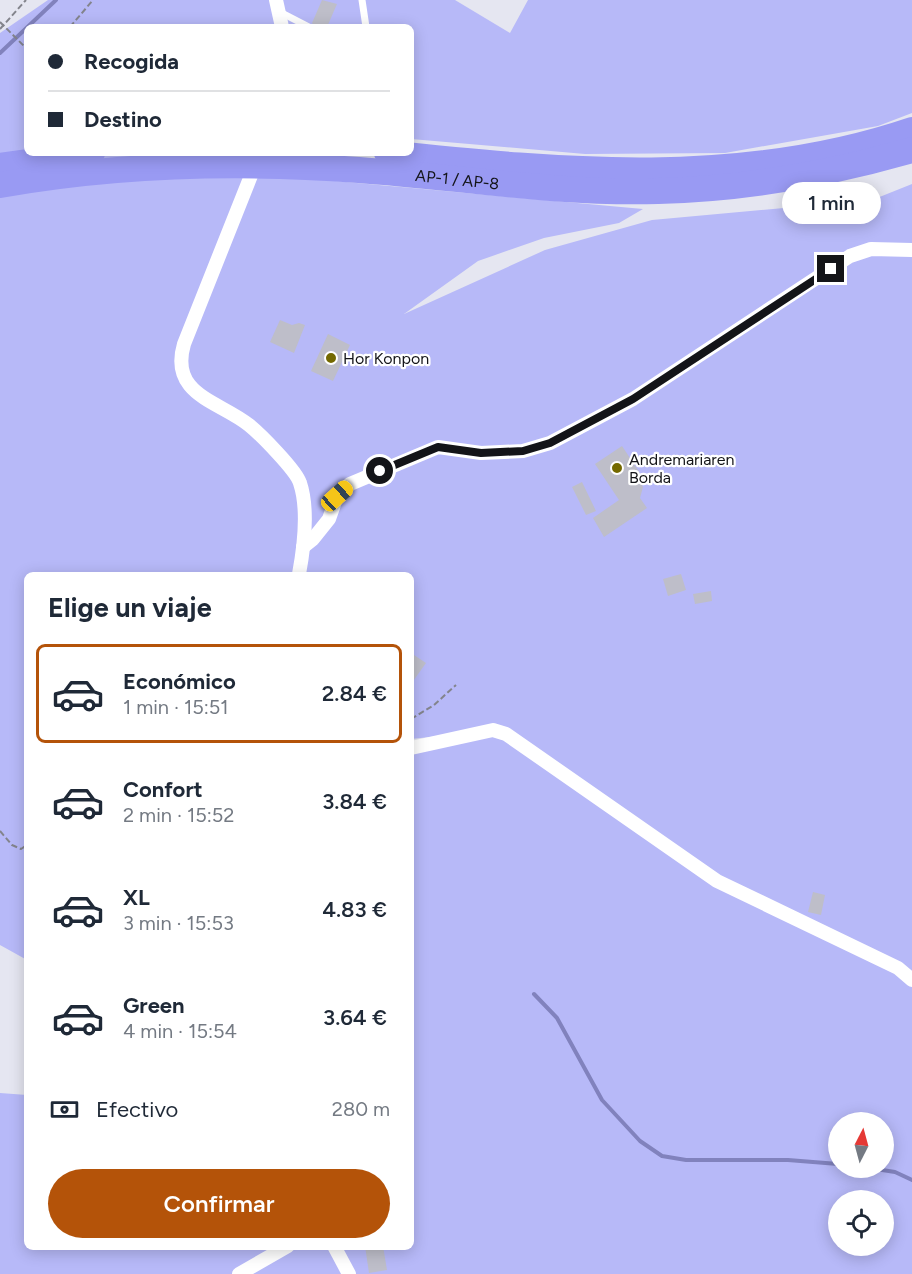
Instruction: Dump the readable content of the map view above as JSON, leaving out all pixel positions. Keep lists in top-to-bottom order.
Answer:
{
  "streets": {
    "highway": ["AP-1 / AP-8"]
  },
  "places": ["Hor Konpon", "Andremariaren Borda"],
  "north": "top",
  "page": {
    "banner": ["Recogida", "Destino"],
    "bubble": "1 min",
    "heading": "Elige un viaje",
    "list": [
      {
        "name": "Económico",
        "note": "1 min · 15:51",
        "value": "2.84 €"
      },
      {
        "name": "Confort",
        "note": "2 min · 15:52",
        "value": "3.84 €"
      },
      {
        "name": "XL",
        "note": "3 min · 15:53",
        "value": "4.83 €"
      },
      {
        "name": "Green",
        "note": "4 min · 15:54",
        "value": "3.64 €"
      }
    ],
    "pay": ["Efectivo", "280 m"],
    "buttons": "Confirmar"
  }
}
